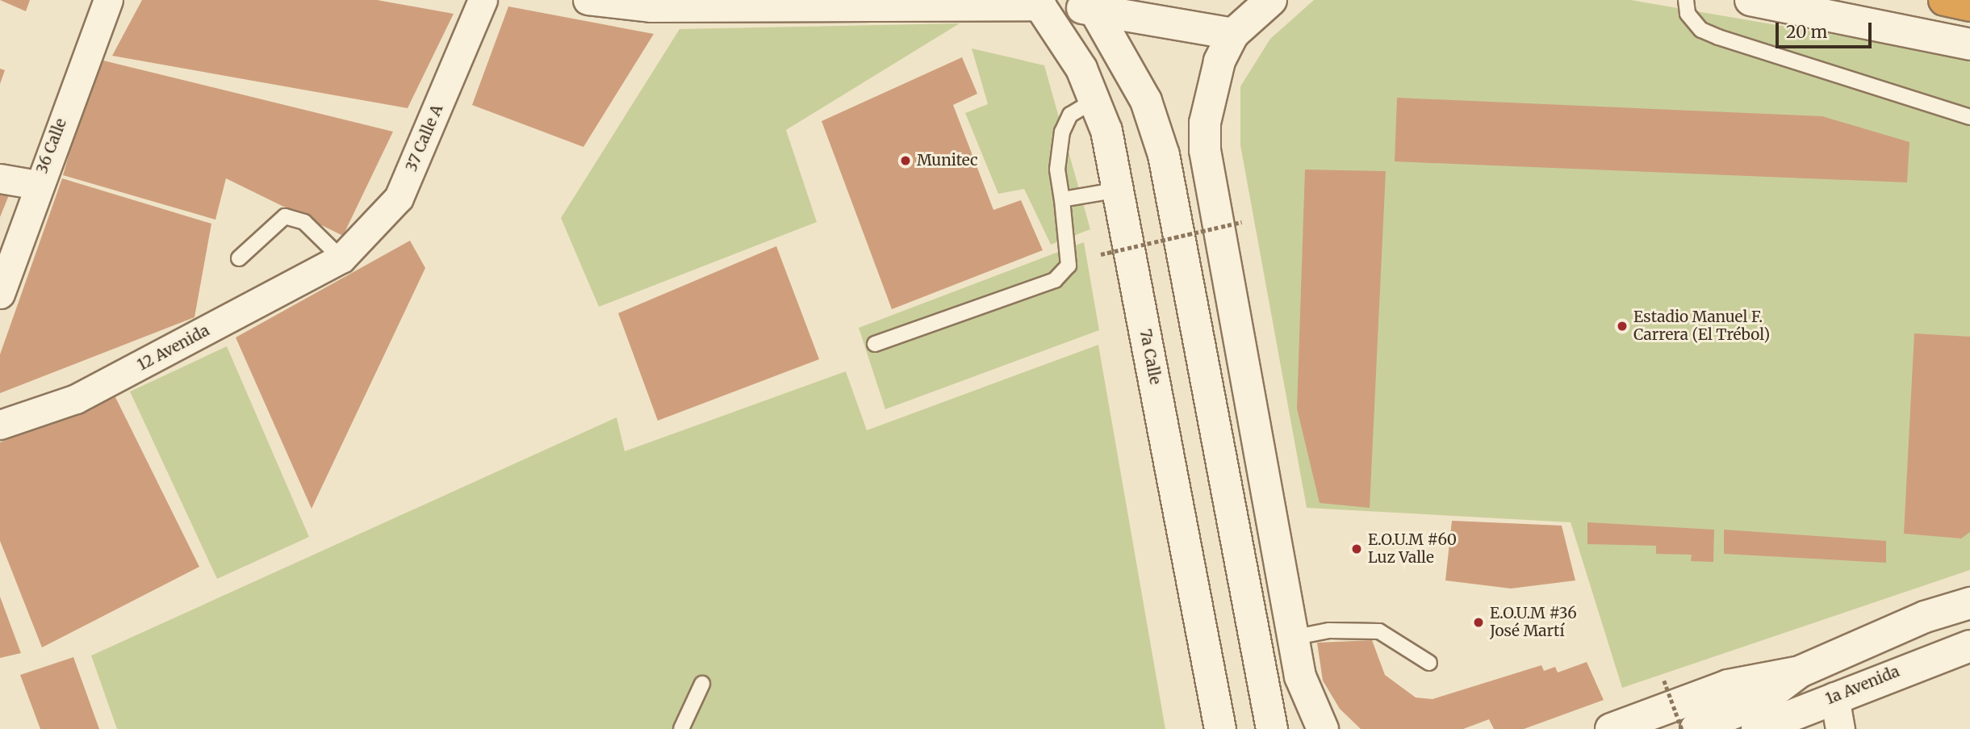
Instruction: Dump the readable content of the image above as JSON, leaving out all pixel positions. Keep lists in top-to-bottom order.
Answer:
{
  "streets": {
    "main road": ["7a Calle", "1a Avenida"],
    "street": ["37 Calle A", "36 Calle", "12 Avenida"]
  },
  "crossings": [
    ["37 Calle A", "12 Avenida"]
  ],
  "places": [
    "Munitec",
    "Estadio Manuel F. Carrera (El Trébol)",
    "E.O.U.M #60 Luz Valle",
    "E.O.U.M #36 José Martí"
  ],
  "scale_bar": "20 m"
}
